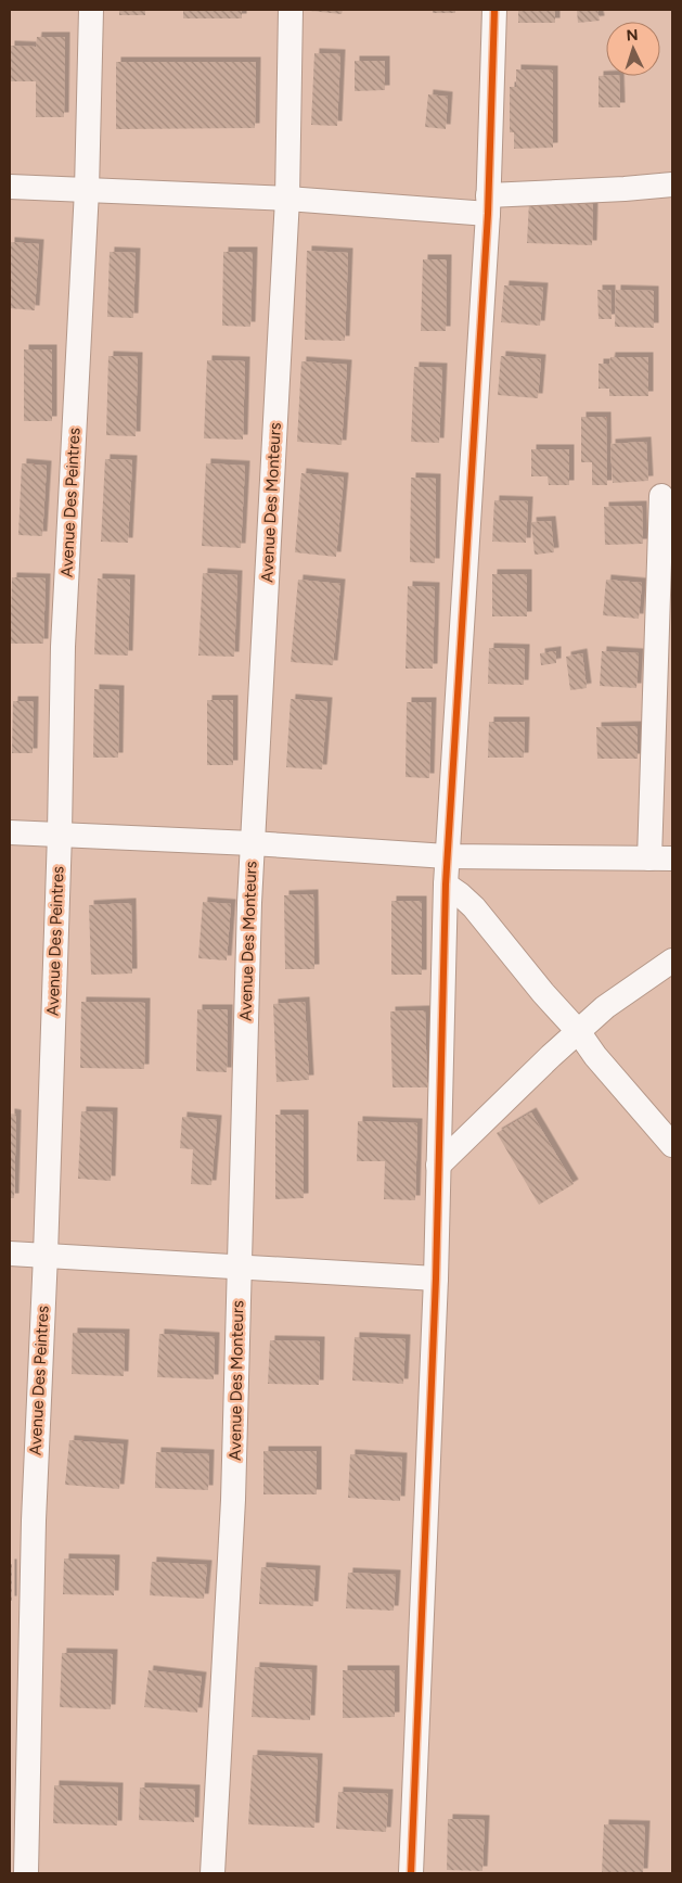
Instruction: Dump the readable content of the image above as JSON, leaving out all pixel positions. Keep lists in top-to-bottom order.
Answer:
{
  "streets": {
    "street": ["Avenue Des Peintres", "Avenue Des Monteurs"]
  },
  "north": "top"
}
